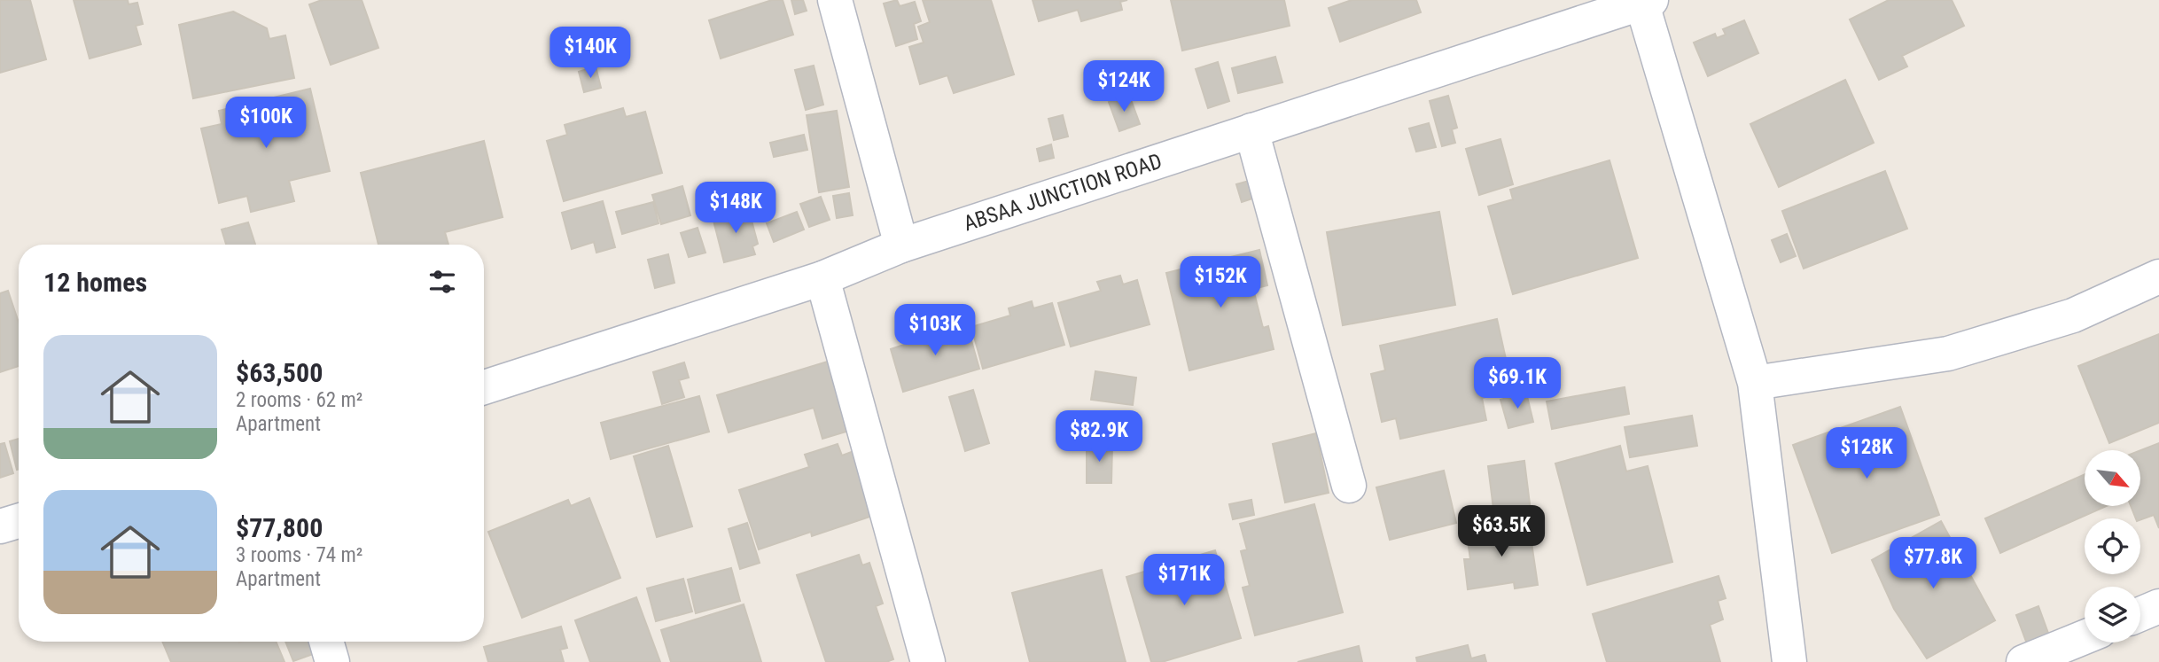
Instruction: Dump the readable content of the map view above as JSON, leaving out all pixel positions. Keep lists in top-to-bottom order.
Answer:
{
  "streets": {
    "street": ["ABSAA JUNCTION ROAD"]
  },
  "north": "bottom right",
  "page": {
    "price": [
      "$140K",
      "$124K",
      "$100K",
      "$148K",
      "$152K",
      "$103K",
      "$69.1K",
      "$82.9K",
      "$128K",
      "$63.5K",
      "$77.8K",
      "$171K"
    ],
    "heading": "12 homes",
    "list": [
      {
        "name": "$63,500",
        "note": "2 rooms · 62 m² · Apartment"
      },
      {
        "name": "$77,800",
        "note": "3 rooms · 74 m² · Apartment"
      }
    ]
  }
}
